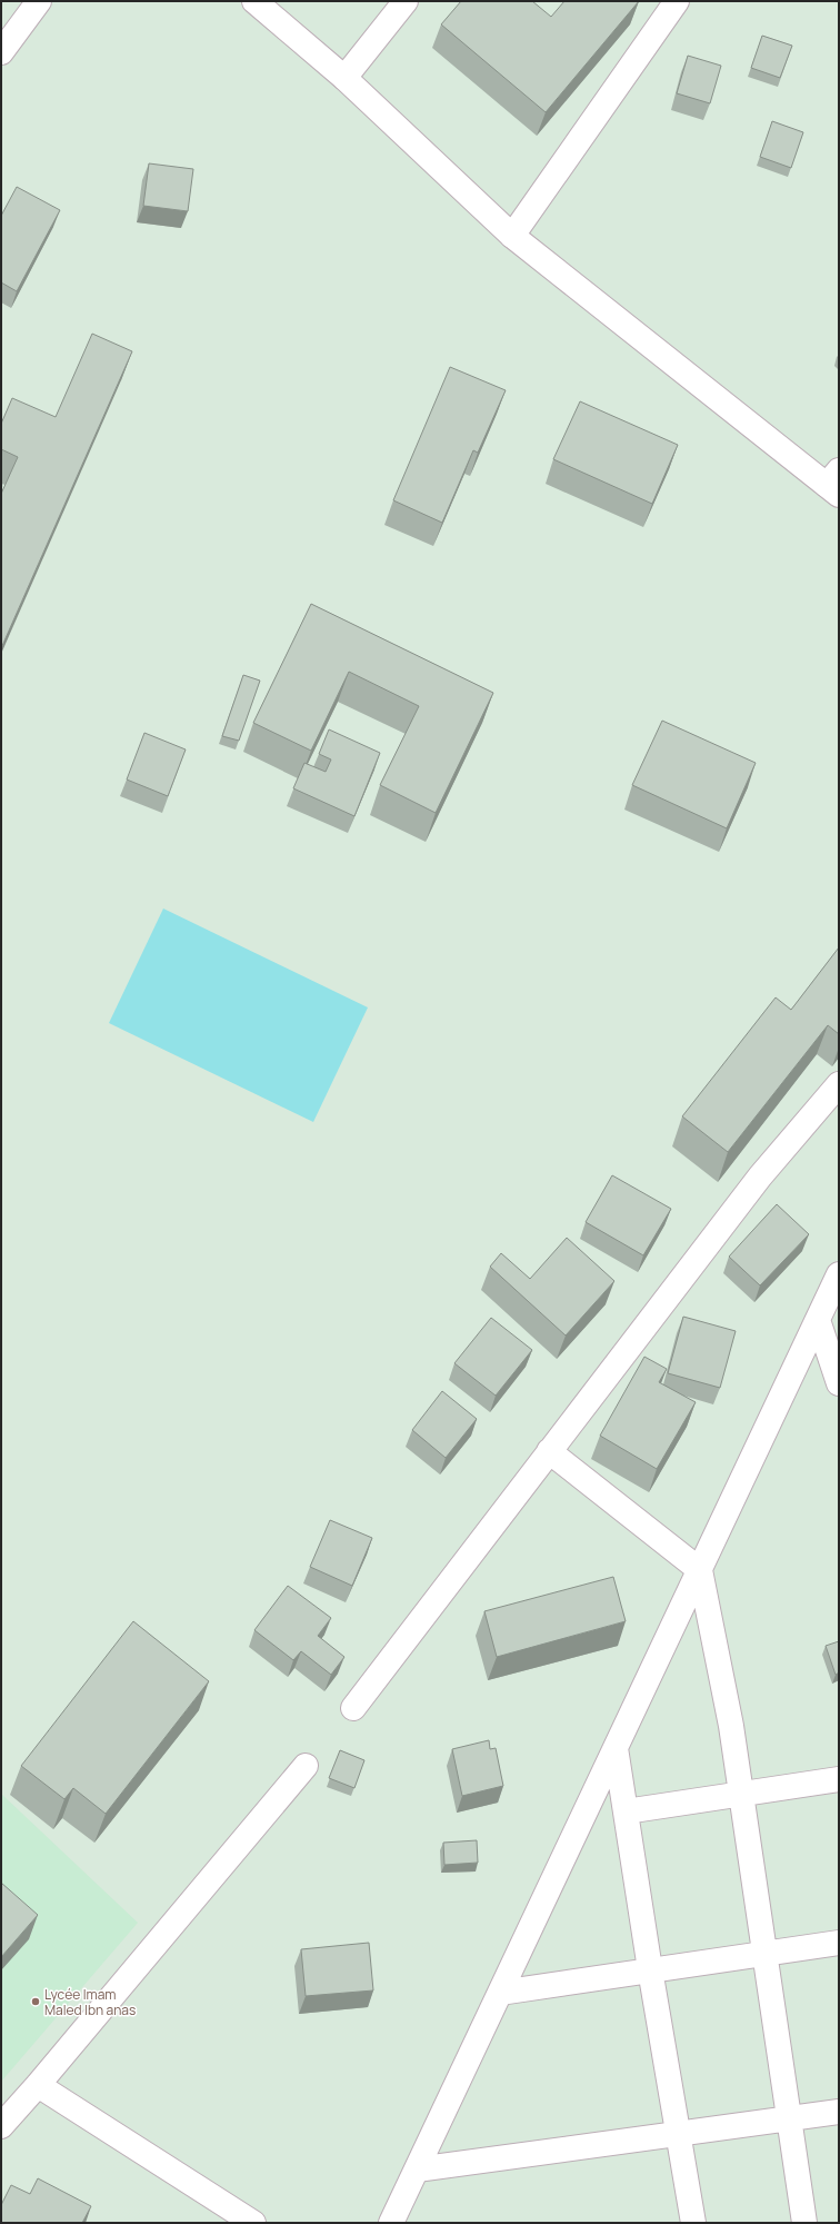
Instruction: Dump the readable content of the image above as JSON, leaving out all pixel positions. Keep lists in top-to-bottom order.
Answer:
{
  "places": ["Lycée Imam Maled Ibn anas"]
}
